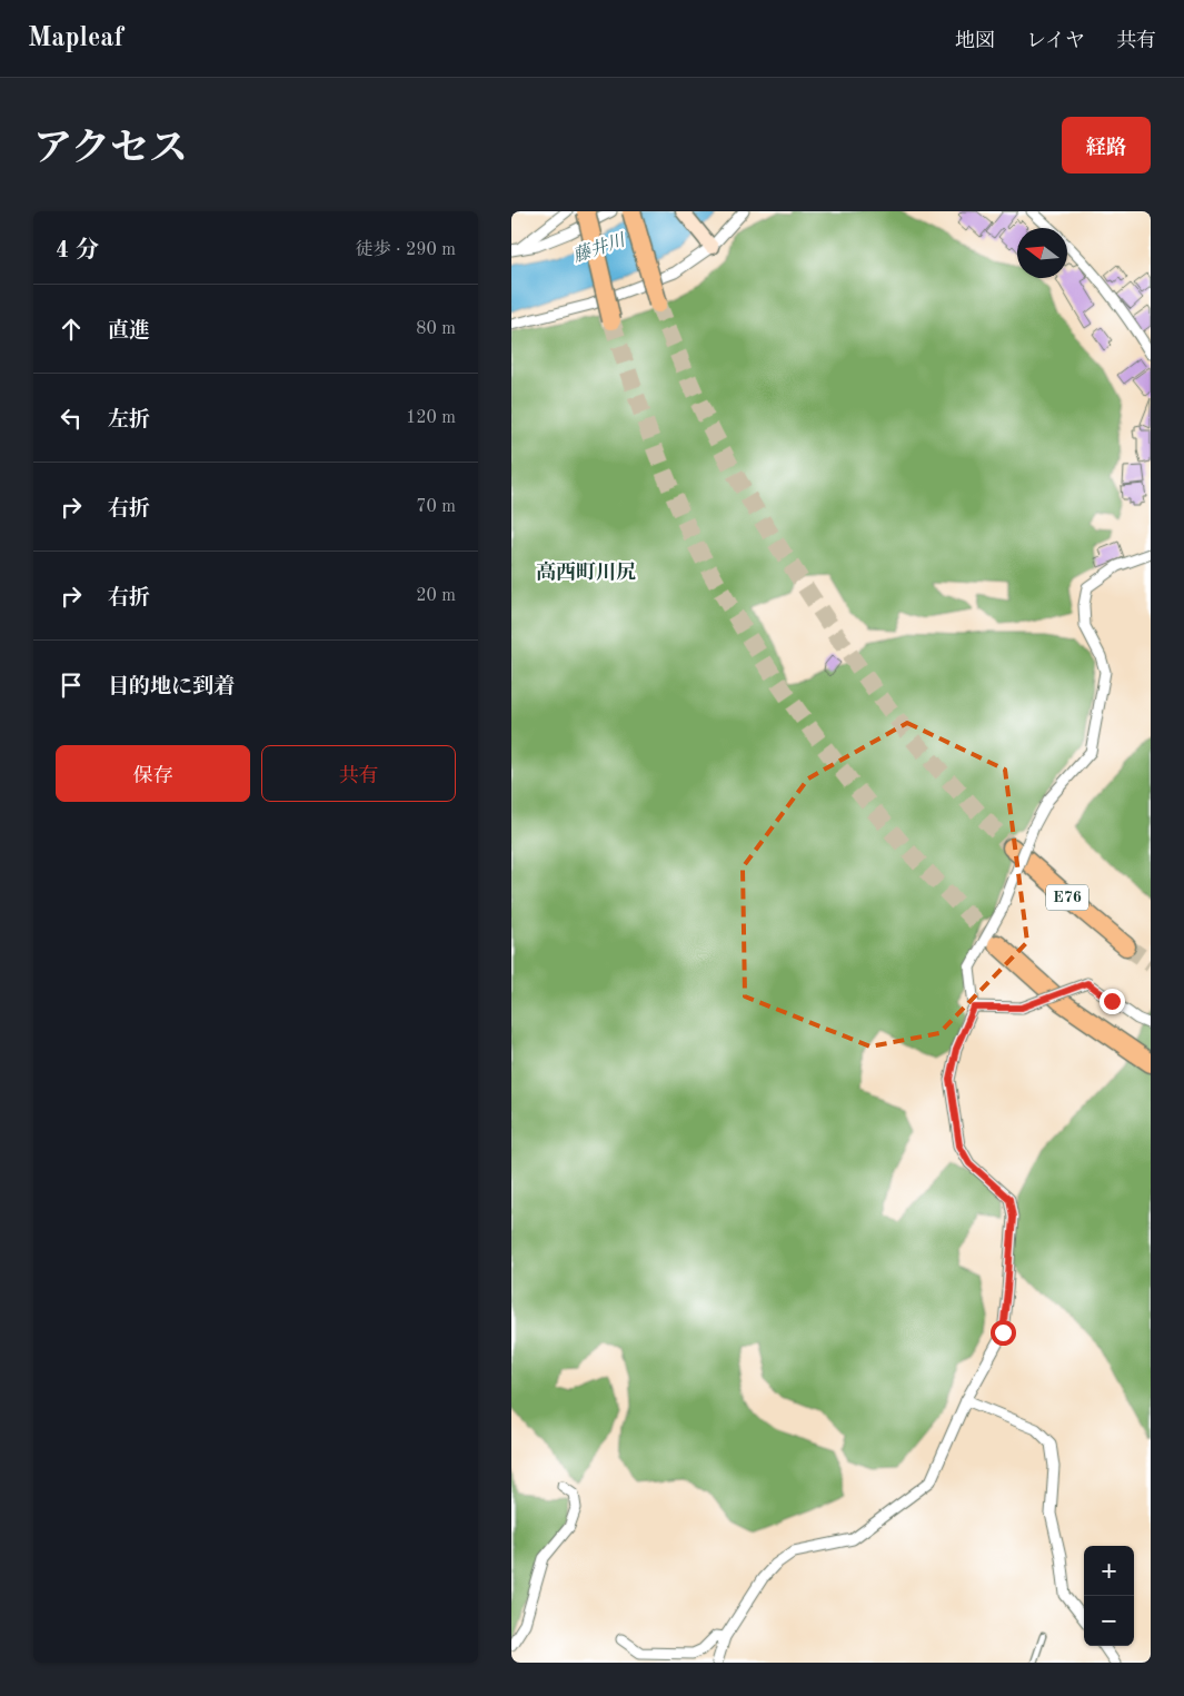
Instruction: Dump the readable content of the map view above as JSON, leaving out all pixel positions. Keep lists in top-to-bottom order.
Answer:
{
  "streets": {
    "highway": ["E76"]
  },
  "districts": ["高西町川尻"],
  "water": ["藤井川"],
  "north": "left",
  "page": {
    "header": "Mapleaf",
    "nav": ["地図", "レイヤ", "共有"],
    "title": "アクセス",
    "buttons": [
      "経路",
      ["保存", "共有"]
    ],
    "heading": ["4 分", "徒歩 · 290 m"],
    "list": [
      ["直進", "80 m"],
      ["左折", "120 m"],
      ["右折", "70 m"],
      ["右折", "20 m"],
      "目的地に到着"
    ],
    "map_buttons": ["+", "−"]
  }
}
